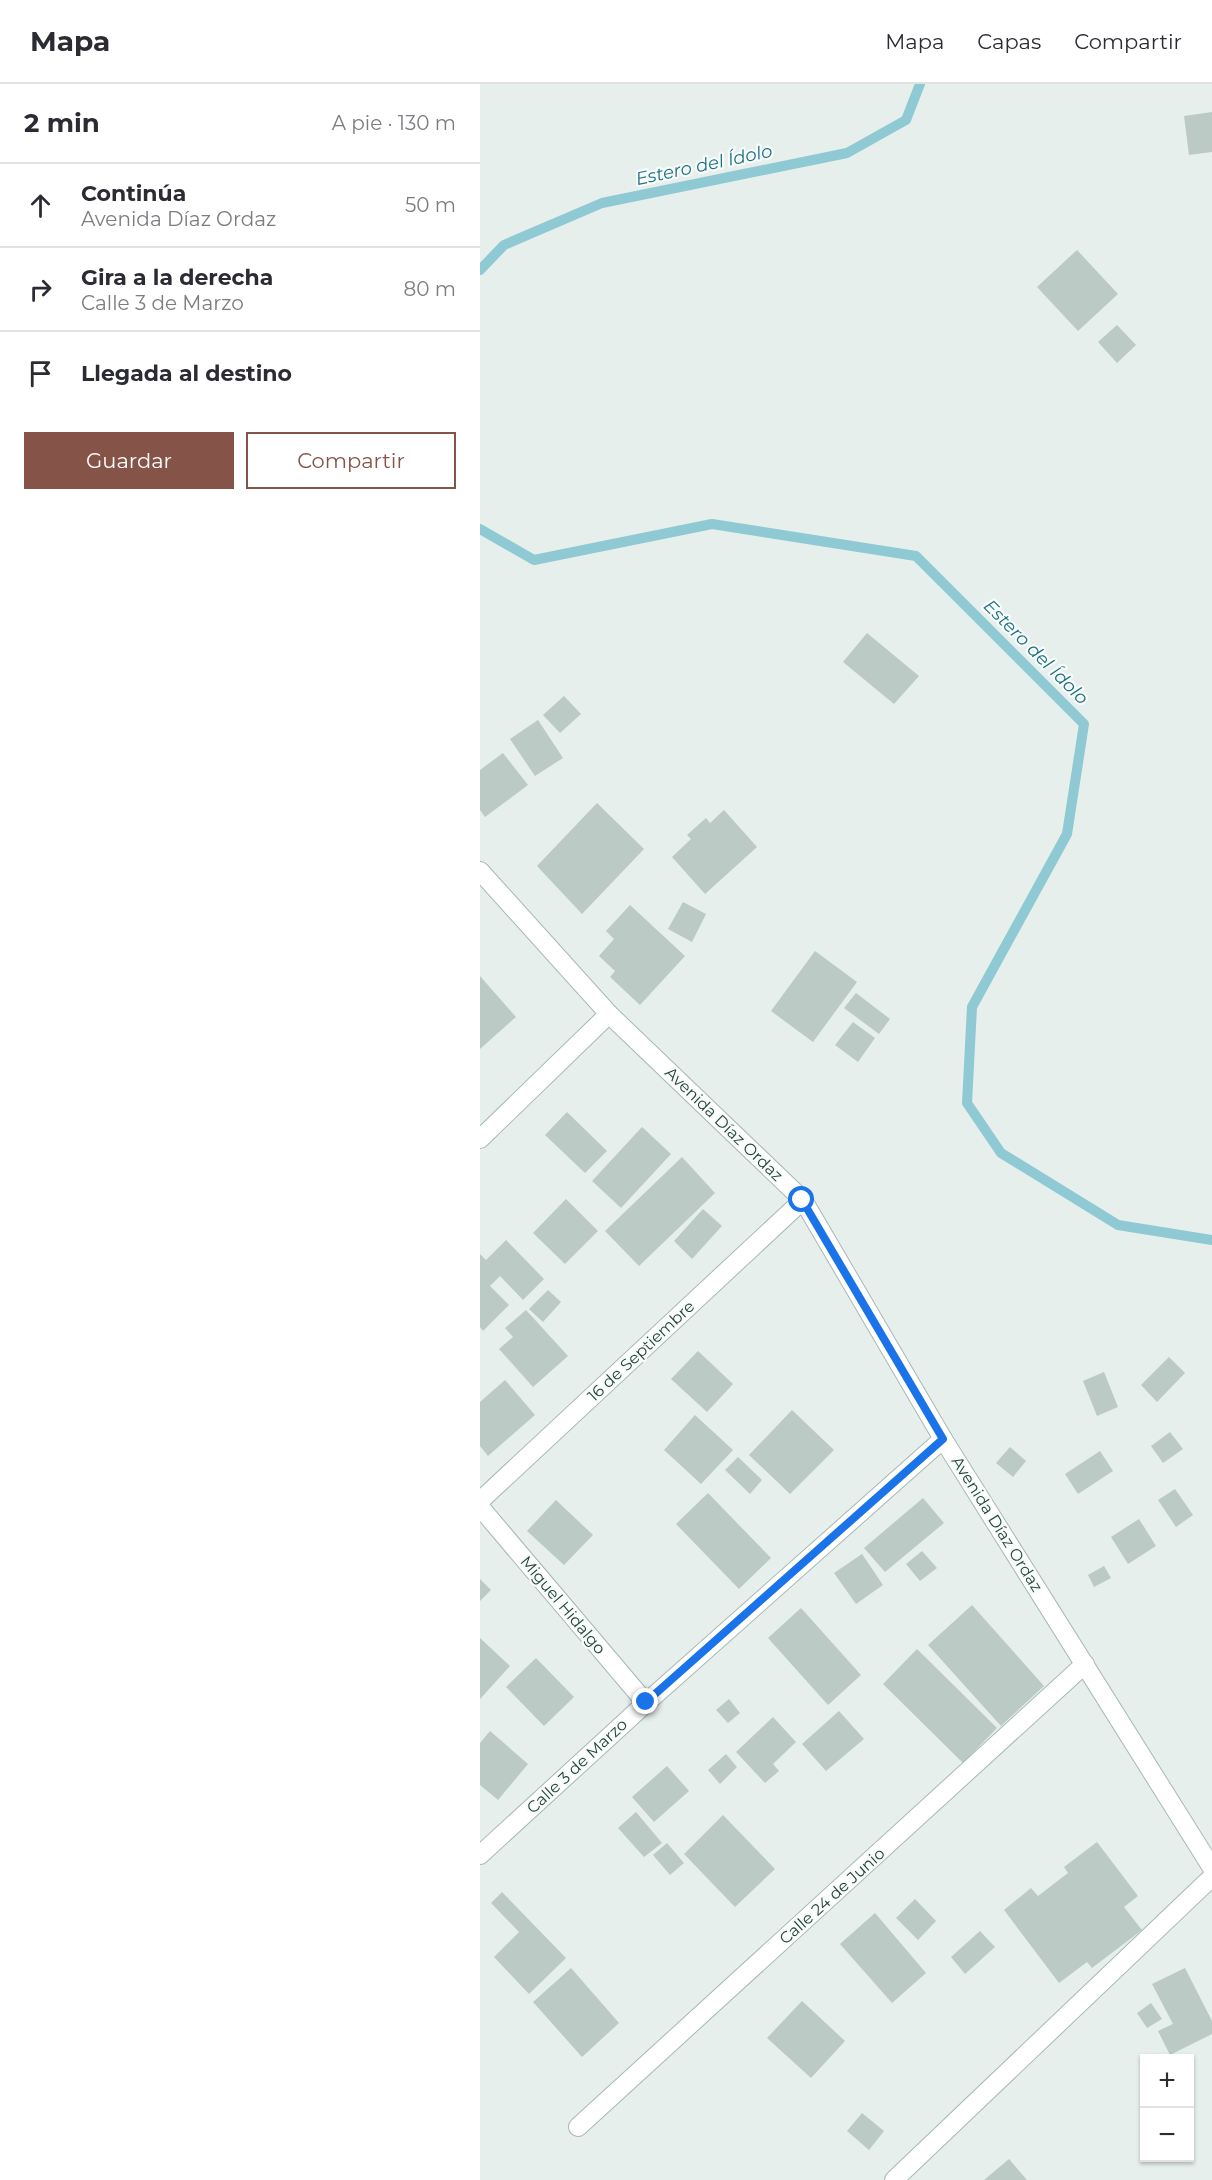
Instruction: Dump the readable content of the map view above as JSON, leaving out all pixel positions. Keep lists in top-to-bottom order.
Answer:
{
  "streets": {
    "street": [
      "Avenida Díaz Ordaz",
      "16 de Septiembre",
      "Miguel Hidalgo",
      "Calle 3 de Marzo",
      "Calle 24 de Junio"
    ]
  },
  "crossings": [
    ["Avenida Díaz Ordaz", "16 de Septiembre"],
    ["Avenida Díaz Ordaz", "Calle 3 de Marzo"],
    ["Avenida Díaz Ordaz", "Calle 24 de Junio"],
    ["Miguel Hidalgo", "Calle 3 de Marzo"]
  ],
  "water": ["Estero del Ídolo"],
  "page": {
    "header": "Mapa",
    "nav": ["Mapa", "Capas", "Compartir"],
    "heading": ["2 min", "A pie · 130 m"],
    "list": [
      ["Continúa", "Avenida Díaz Ordaz", "50 m"],
      ["Gira a la derecha", "Calle 3 de Marzo", "80 m"],
      "Llegada al destino"
    ],
    "buttons": ["Guardar", "Compartir"],
    "map_buttons": ["+", "−"]
  }
}
